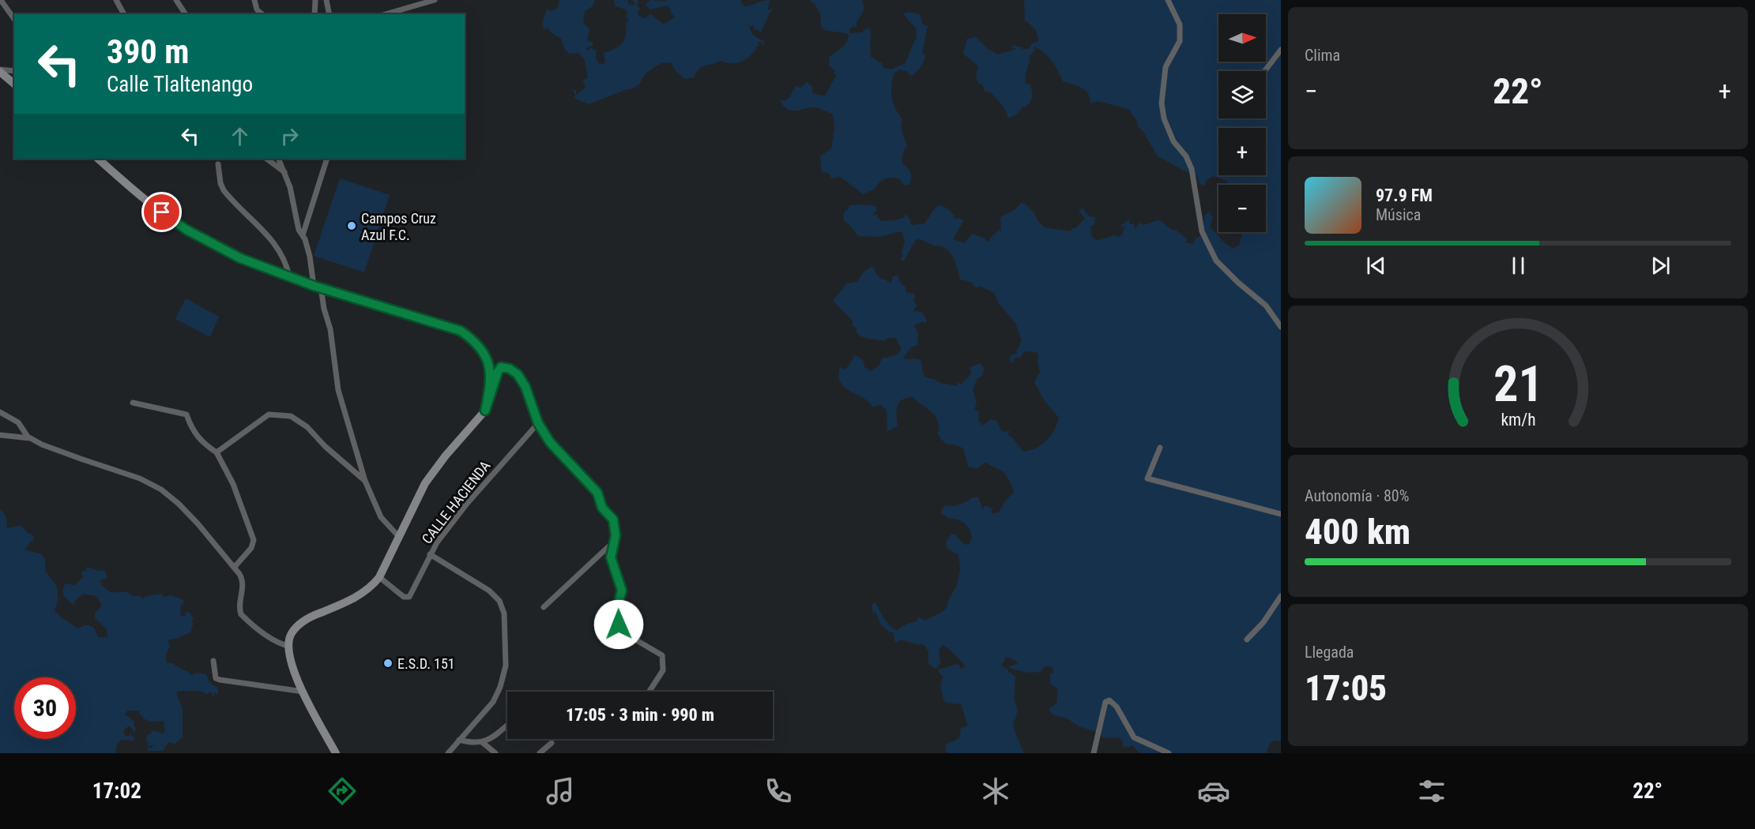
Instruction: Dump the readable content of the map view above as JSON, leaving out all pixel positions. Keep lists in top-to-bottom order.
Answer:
{
  "streets": {
    "street": ["CALLE HACIENDA"]
  },
  "places": ["Campos Cruz Azul F.C.", "E.S.D. 151"],
  "north": "right",
  "page": {
    "tile": [
      "Clima",
      ["Autonomía · 80%", "400 km"],
      ["Llegada", "17:05"]
    ],
    "map_buttons": ["+", "−"],
    "turn": ["390 m", "Calle Tlaltenango"],
    "heat": ["−", "22°", "+"],
    "song": ["97.9 FM", "Música"],
    "limit": "30",
    "trip": "17:05 · 3 min · 990 m",
    "tabs": ["17:02", "22°"],
    "gauge": ["21", "km/h"]
  }
}
